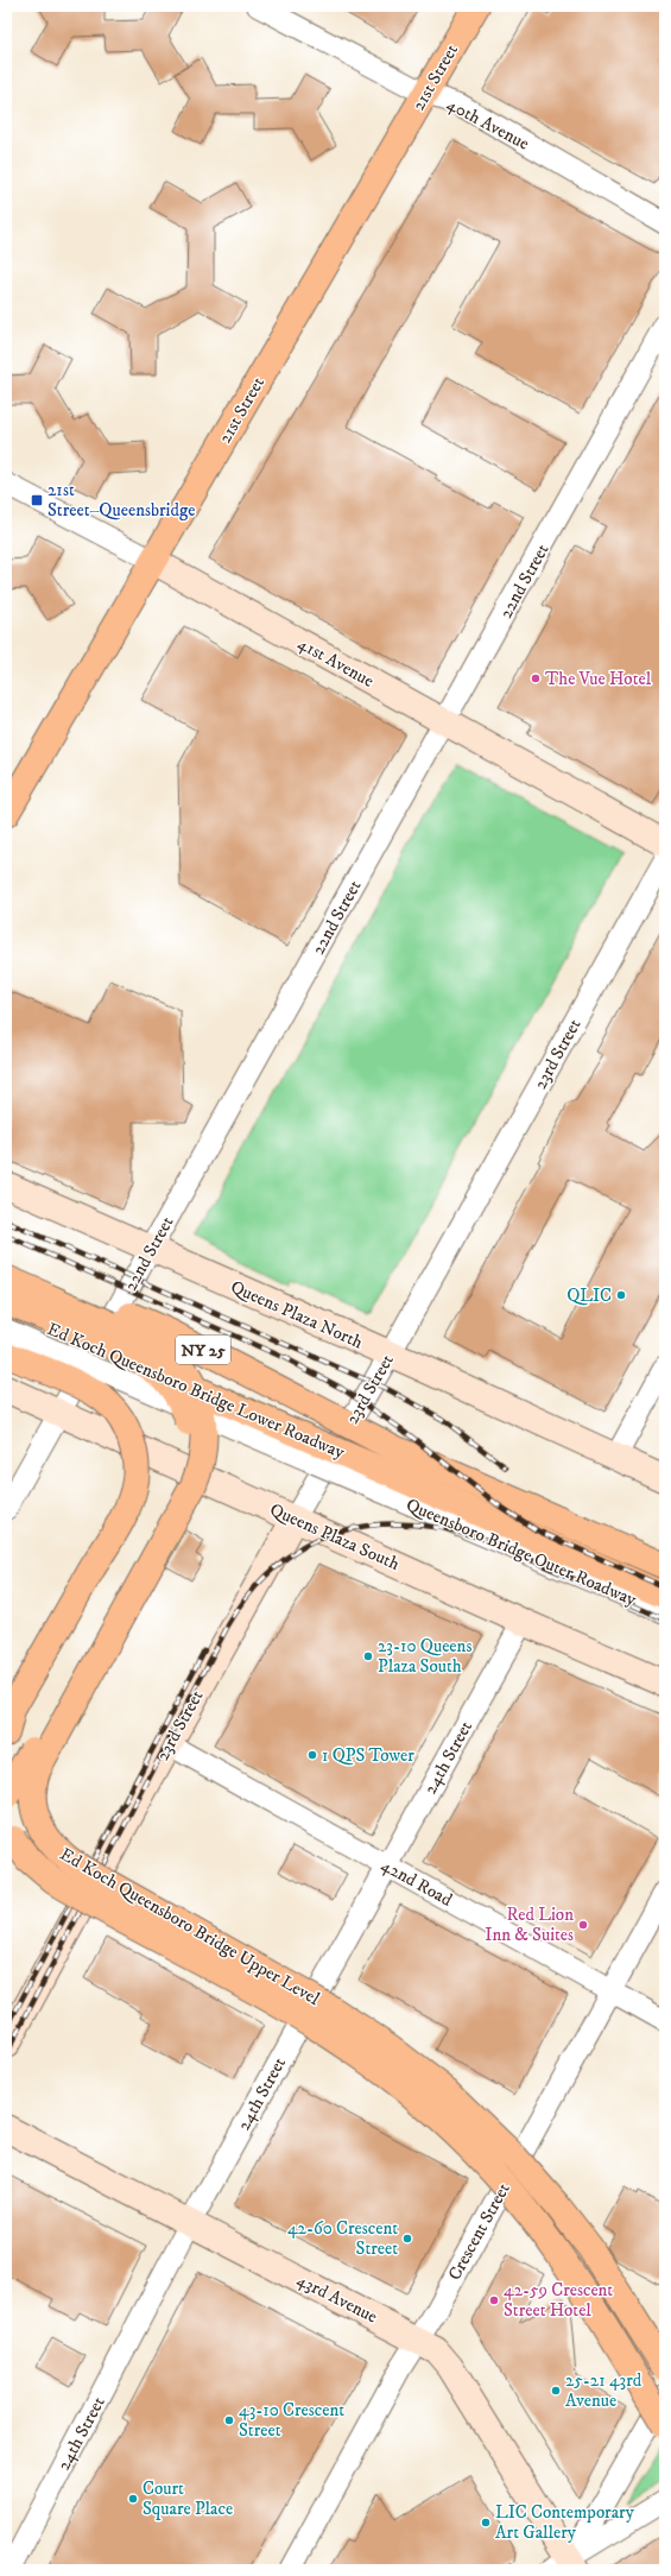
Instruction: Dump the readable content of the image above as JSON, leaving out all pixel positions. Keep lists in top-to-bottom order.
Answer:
{
  "streets": {
    "main road": [
      "21st Street",
      "41st Avenue",
      "23rd Street",
      "Queens Plaza North",
      "NY 25",
      "Ed Koch Queensboro Bridge Lower Roadway",
      "Queens Plaza South",
      "Ed Koch Queensboro Bridge Upper Level",
      "43rd Avenue"
    ],
    "street": [
      "40th Avenue",
      "22nd Street",
      "Queensboro Bridge Outer Roadway",
      "24th Street",
      "42nd Road",
      "Crescent Street"
    ]
  },
  "crossings": [
    ["21st Street", "40th Avenue"],
    ["21st Street", "41st Avenue"],
    ["22nd Street", "41st Avenue"],
    ["22nd Street", "Queens Plaza North"],
    ["22nd Street", "Queens Plaza South"],
    ["23rd Street", "Queens Plaza North"],
    ["23rd Street", "Queens Plaza South"],
    ["23rd Street", "42nd Road"],
    ["NY 25", "Ed Koch Queensboro Bridge Lower Roadway"],
    ["NY 25", "Queensboro Bridge Outer Roadway"],
    ["Ed Koch Queensboro Bridge Lower Roadway", "Queensboro Bridge Outer Roadway"],
    ["Queens Plaza South", "24th Street"],
    ["24th Street", "42nd Road"],
    ["24th Street", "43rd Avenue"],
    ["42nd Road", "Crescent Street"],
    ["Crescent Street", "43rd Avenue"]
  ],
  "places": {
    "transit": ["21st Street–Queensbridge"],
    "other": [
      "The Vue Hotel",
      "QLIC",
      "23-10 Queens Plaza South",
      "1 QPS Tower",
      "Red Lion Inn & Suites",
      "42-60 Crescent Street",
      "42-59 Crescent Street Hotel",
      "25-21 43rd Avenue",
      "43-10 Crescent Street",
      "Court Square Place",
      "LIC Contemporary Art Gallery"
    ]
  }
}
